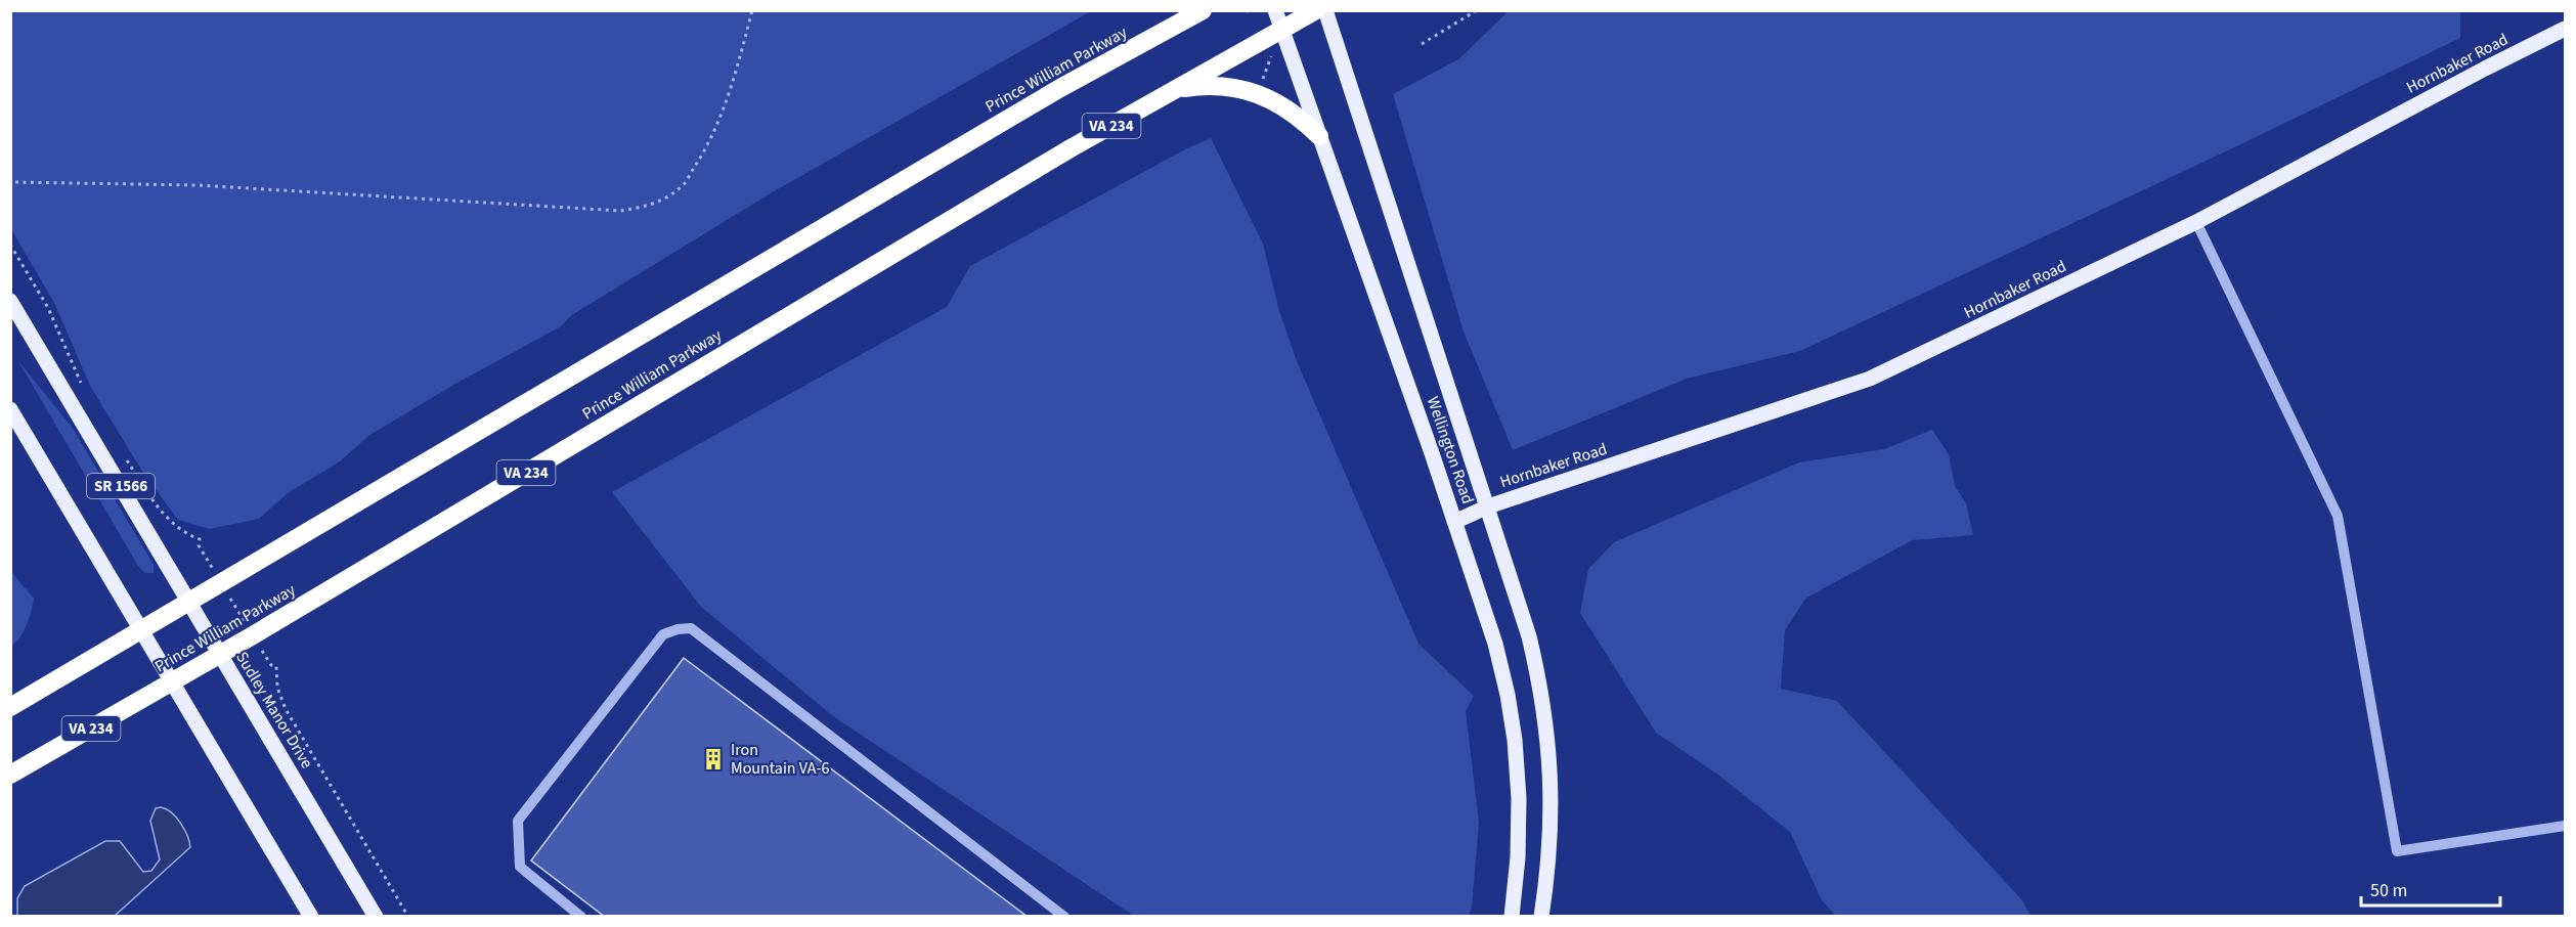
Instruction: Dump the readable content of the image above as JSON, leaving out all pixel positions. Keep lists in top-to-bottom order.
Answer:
{
  "streets": {
    "highway": ["Prince William Parkway", "VA 234"],
    "main road": [
      "Hornbaker Road",
      "Wellington Road",
      "SR 1566",
      "Sudley Manor Drive"
    ]
  },
  "crossings": [
    ["Hornbaker Road", "Wellington Road"],
    ["Prince William Parkway", "Wellington Road"],
    ["Prince William Parkway", "SR 1566"],
    ["Prince William Parkway", "Sudley Manor Drive"]
  ],
  "places": {
    "building": ["Iron Mountain VA-6"]
  },
  "scale_bar": "50 m"
}
